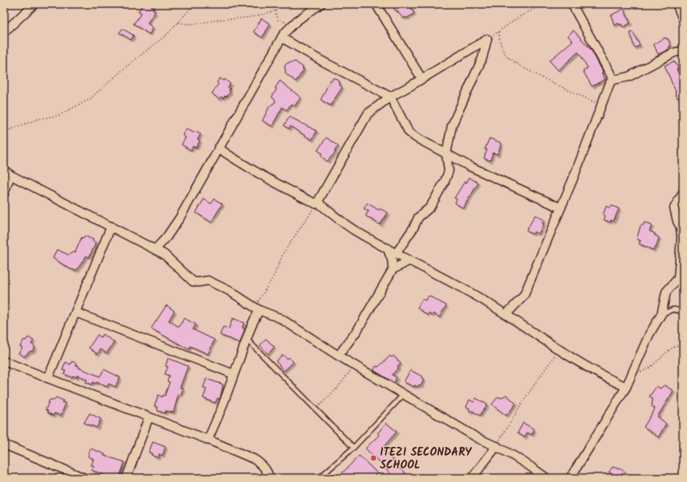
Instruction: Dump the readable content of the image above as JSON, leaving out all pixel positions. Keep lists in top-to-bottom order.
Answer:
{
  "places": ["ITEZI SECONDARY SCHOOL"]
}
